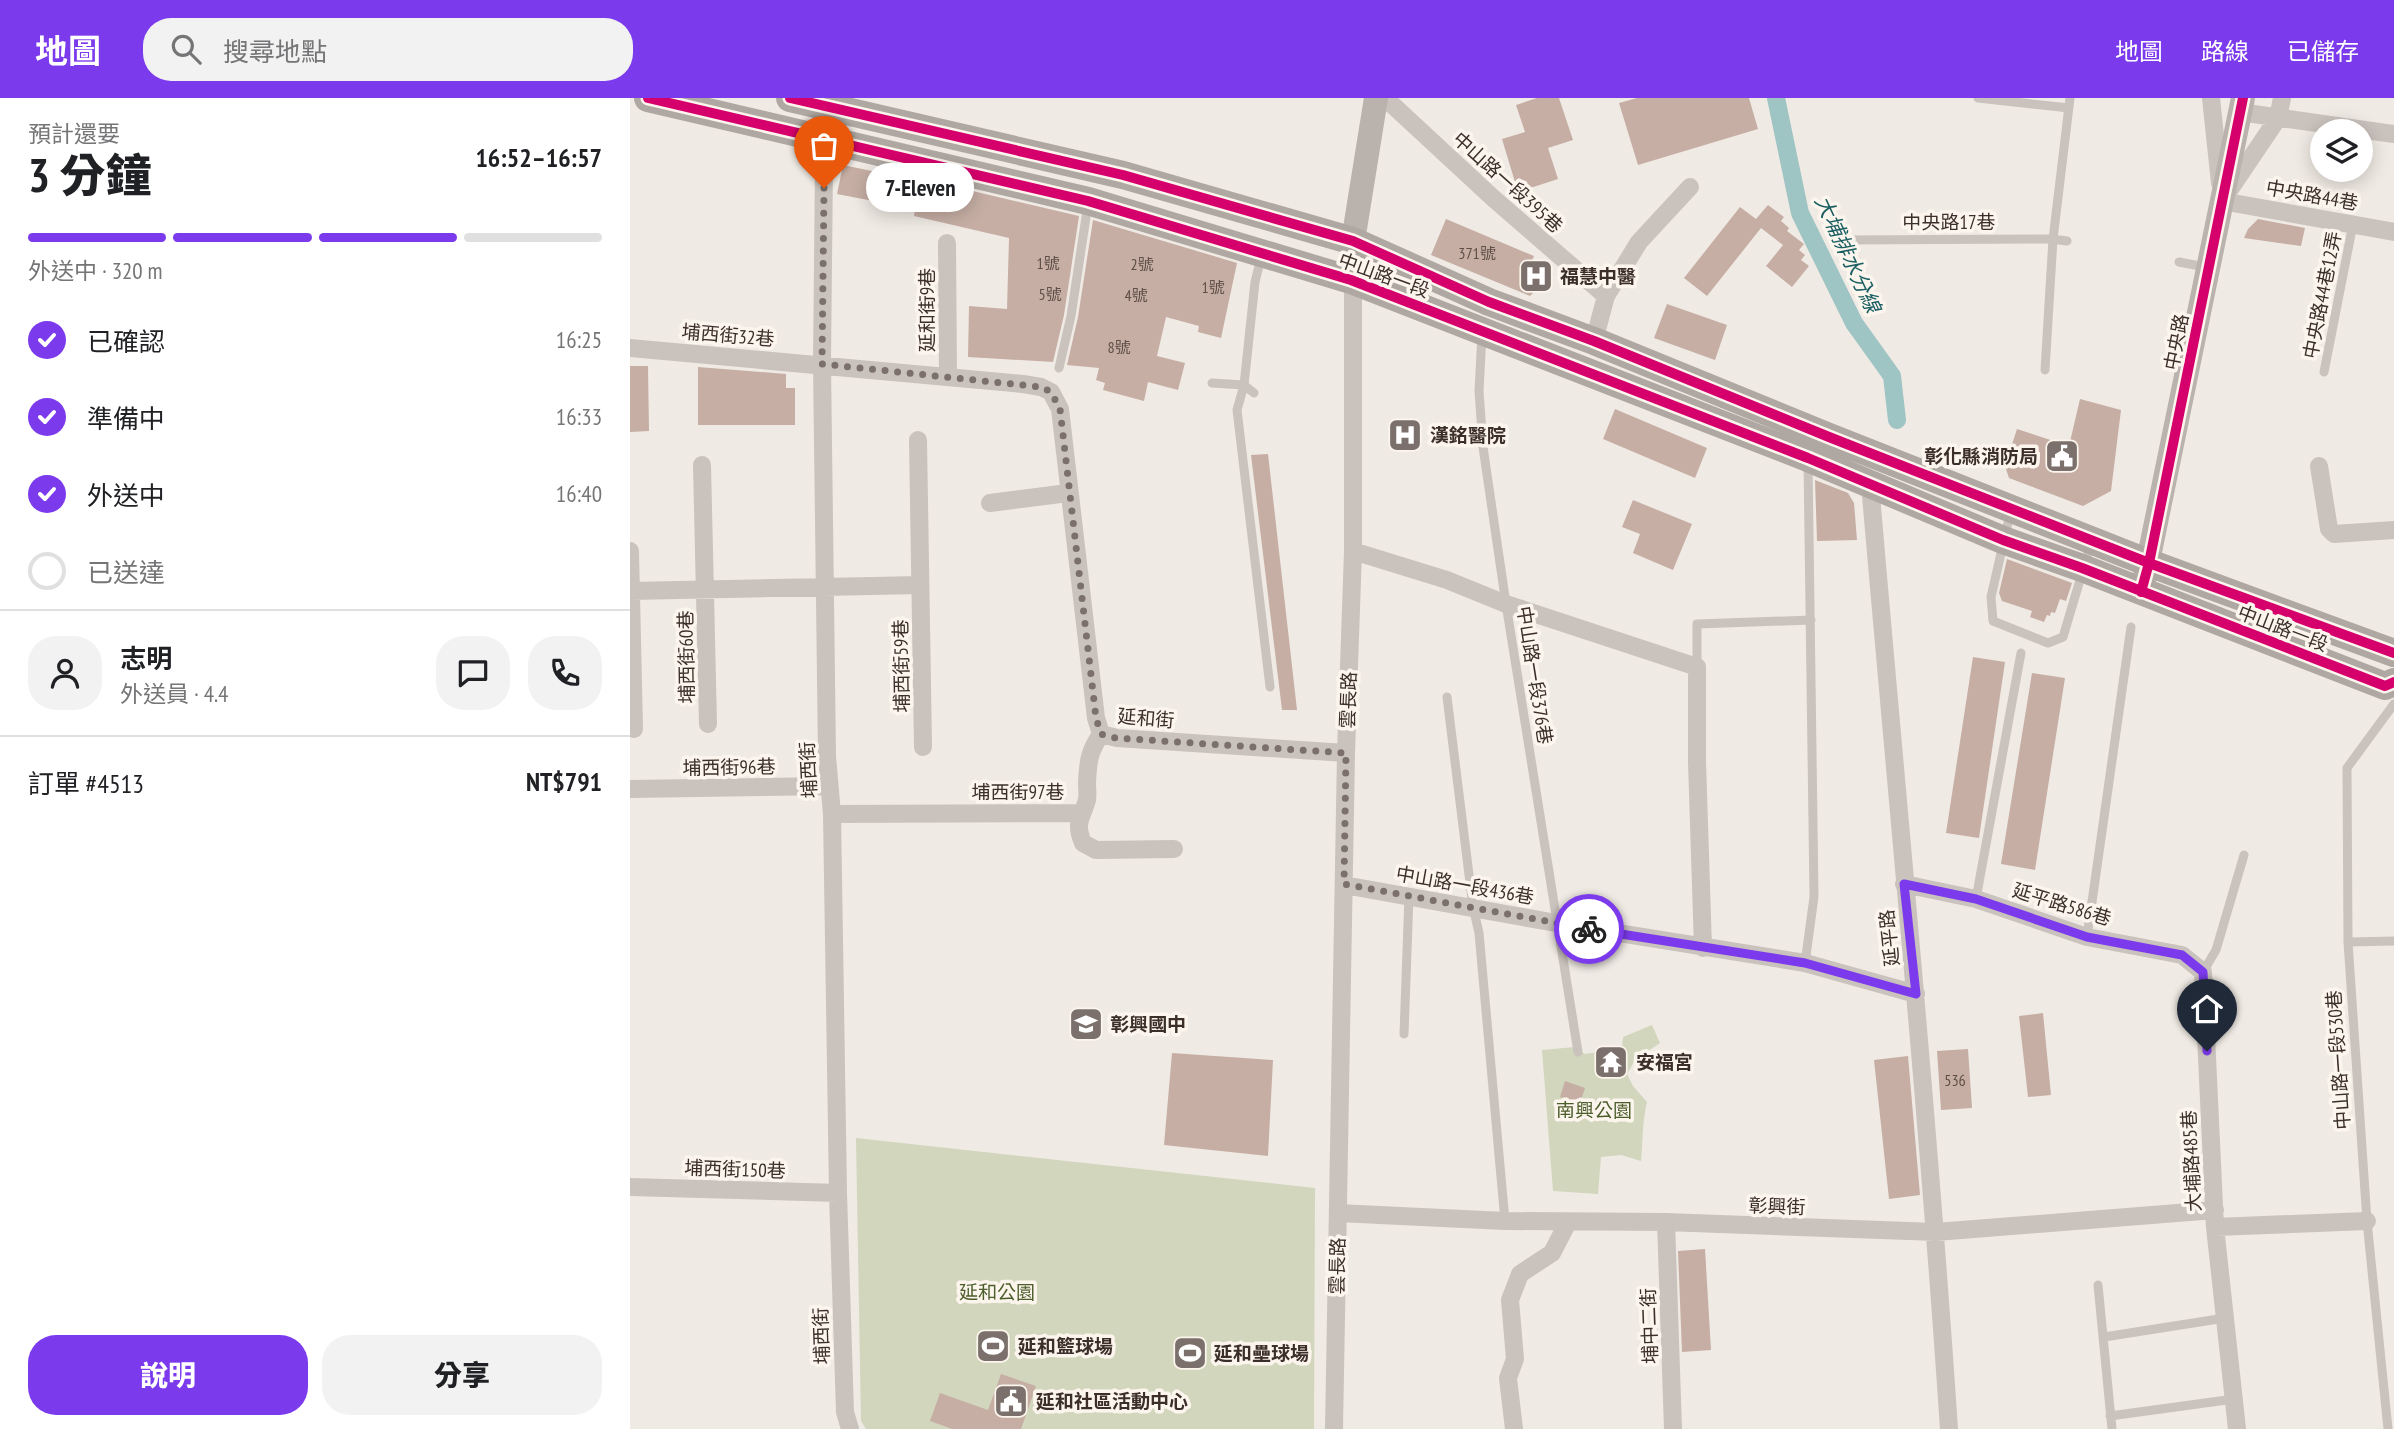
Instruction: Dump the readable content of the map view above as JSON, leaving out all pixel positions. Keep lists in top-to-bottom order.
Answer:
{
  "streets": {
    "main road": ["中山路一段"],
    "street": [
      "中山路一段395巷",
      "中央路44巷",
      "延和街9巷",
      "埔西街32巷",
      "中央路",
      "埔西街60巷",
      "埔西街59巷",
      "雲長路",
      "延和街",
      "埔西街96巷",
      "埔西街",
      "埔西街97巷",
      "中山路一段436巷",
      "延平路586巷",
      "延平路",
      "大埔路485巷",
      "埔西街150巷",
      "彰興街",
      "埔中二街"
    ],
    "lane": [
      "中央路17巷",
      "中央路44巷12弄",
      "中山路一段376巷",
      "中山路一段530巷"
    ]
  },
  "crossings": [
    ["中央路44巷", "中央路44巷12弄"],
    ["中央路44巷", "中央路"],
    ["中山路一段", "中央路"],
    ["中山路一段", "中山路一段376巷"],
    ["中山路一段", "雲長路"],
    ["中山路一段", "埔西街"],
    ["中山路一段", "延平路"],
    ["延和街9巷", "延和街"],
    ["埔西街32巷", "延和街"],
    ["埔西街32巷", "埔西街"],
    ["埔西街60巷", "埔西街"],
    ["中山路一段376巷", "中山路一段436巷"],
    ["雲長路", "延和街"],
    ["雲長路", "中山路一段436巷"],
    ["雲長路", "彰興街"],
    ["延和街", "埔西街"],
    ["埔西街96巷", "埔西街"],
    ["埔西街", "埔西街97巷"],
    ["埔西街", "埔西街150巷"],
    ["中山路一段436巷", "延平路"],
    ["延平路586巷", "延平路"],
    ["延平路586巷", "大埔路485巷"],
    ["延平路", "彰興街"],
    ["中山路一段530巷", "彰興街"],
    ["大埔路485巷", "彰興街"],
    ["彰興街", "埔中二街"]
  ],
  "water": ["大埔排水分線"],
  "parks": ["南興公園", "延和公園"],
  "places": {
    "other": ["7-Eleven"],
    "hospital": ["福慧中醫", "漢銘醫院"],
    "public building": ["彰化縣消防局", "延和社區活動中心"],
    "school or university": ["彰興國中"],
    "temple": ["安福宮"],
    "sports": ["延和籃球場", "延和壘球場"]
  },
  "house_numbers": [
    "371號",
    "1號",
    "2號",
    "1號",
    "5號",
    "4號",
    "8號",
    "536"
  ],
  "page": {
    "header": "地圖",
    "search": "搜尋地點",
    "nav": ["地圖", "路線", "已儲存"],
    "heading": ["3 分鐘", "預計還要", "16:52–16:57"],
    "panel": [
      "志明",
      "外送員 · 4.4",
      "訂單 #4513",
      "NT$791"
    ],
    "bubble": "7-Eleven",
    "bar": "外送中 · 320 m",
    "list": [
      ["已確認", "16:25"],
      ["準備中", "16:33"],
      ["外送中", "16:40"],
      "已送達"
    ],
    "buttons": ["說明", "分享"]
  }
}
